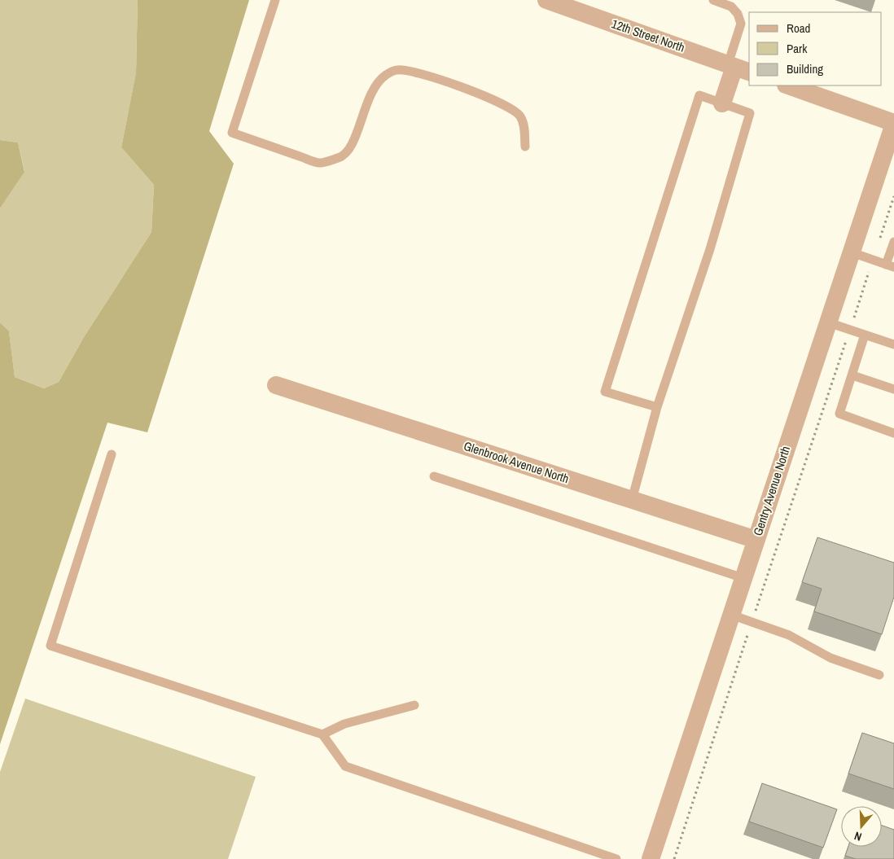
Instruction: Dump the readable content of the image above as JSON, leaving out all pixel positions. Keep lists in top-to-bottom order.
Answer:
{
  "streets": {
    "street": ["12th Street North", "Glenbrook Avenue North", "Gentry Avenue North"]
  },
  "crossings": [
    ["Glenbrook Avenue North", "Gentry Avenue North"]
  ],
  "legend": ["Road", "Park", "Building"],
  "north": "bottom"
}
